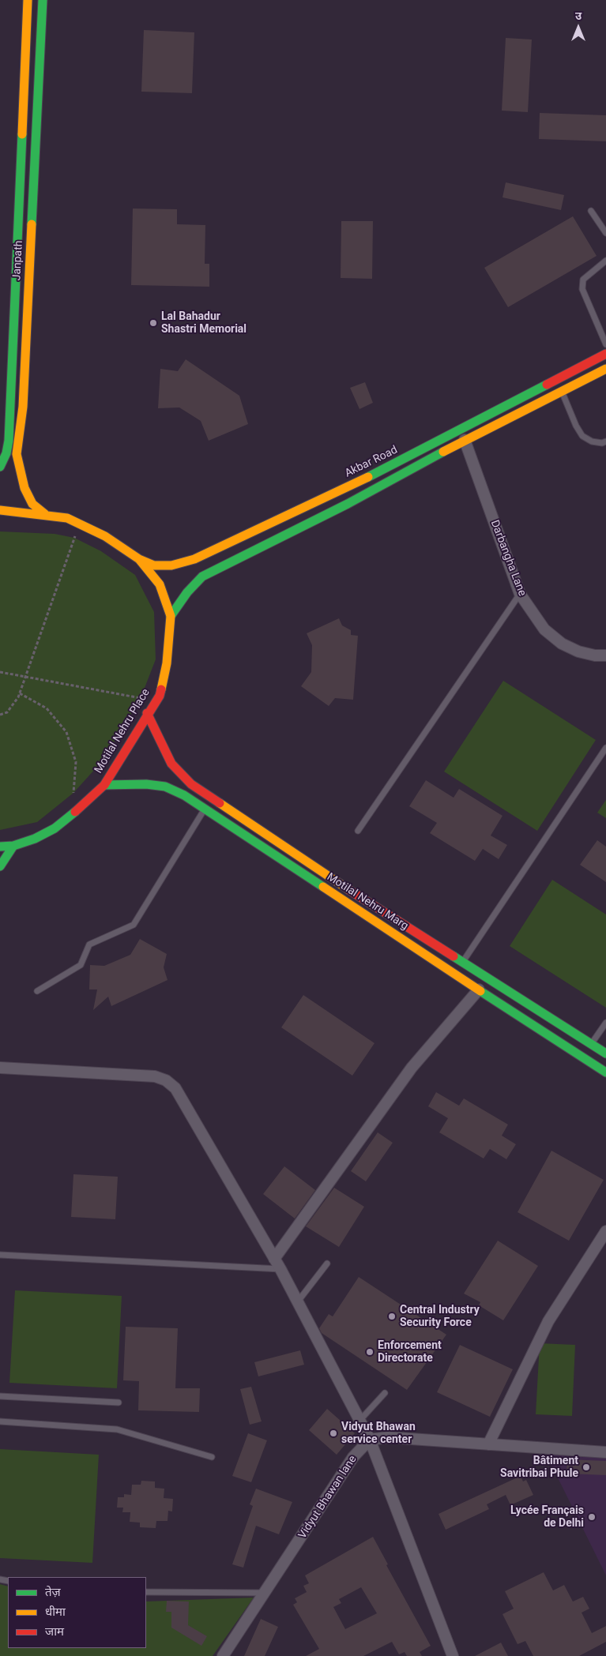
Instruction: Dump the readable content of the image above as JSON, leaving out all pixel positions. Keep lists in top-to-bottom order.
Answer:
{
  "streets": {
    "main road": [
      "Janpath",
      "Akbar Road",
      "Motilal Nehru Place",
      "Motilal Nehru Marg"
    ],
    "street": ["Darbangha Lane", "Vidyut Bhawan lane"]
  },
  "crossings": [
    ["Janpath", "Motilal Nehru Place"],
    ["Akbar Road", "Motilal Nehru Place"],
    ["Motilal Nehru Place", "Motilal Nehru Marg"]
  ],
  "places": [
    "Lal Bahadur Shastri Memorial",
    "Central Industry Security Force",
    "Enforcement Directorate",
    "Vidyut Bhawan service center",
    "Bâtiment Savitribai Phule",
    "Lycée Français de Delhi"
  ],
  "legend": ["तेज़", "धीमा", "जाम"],
  "north": "top"
}
